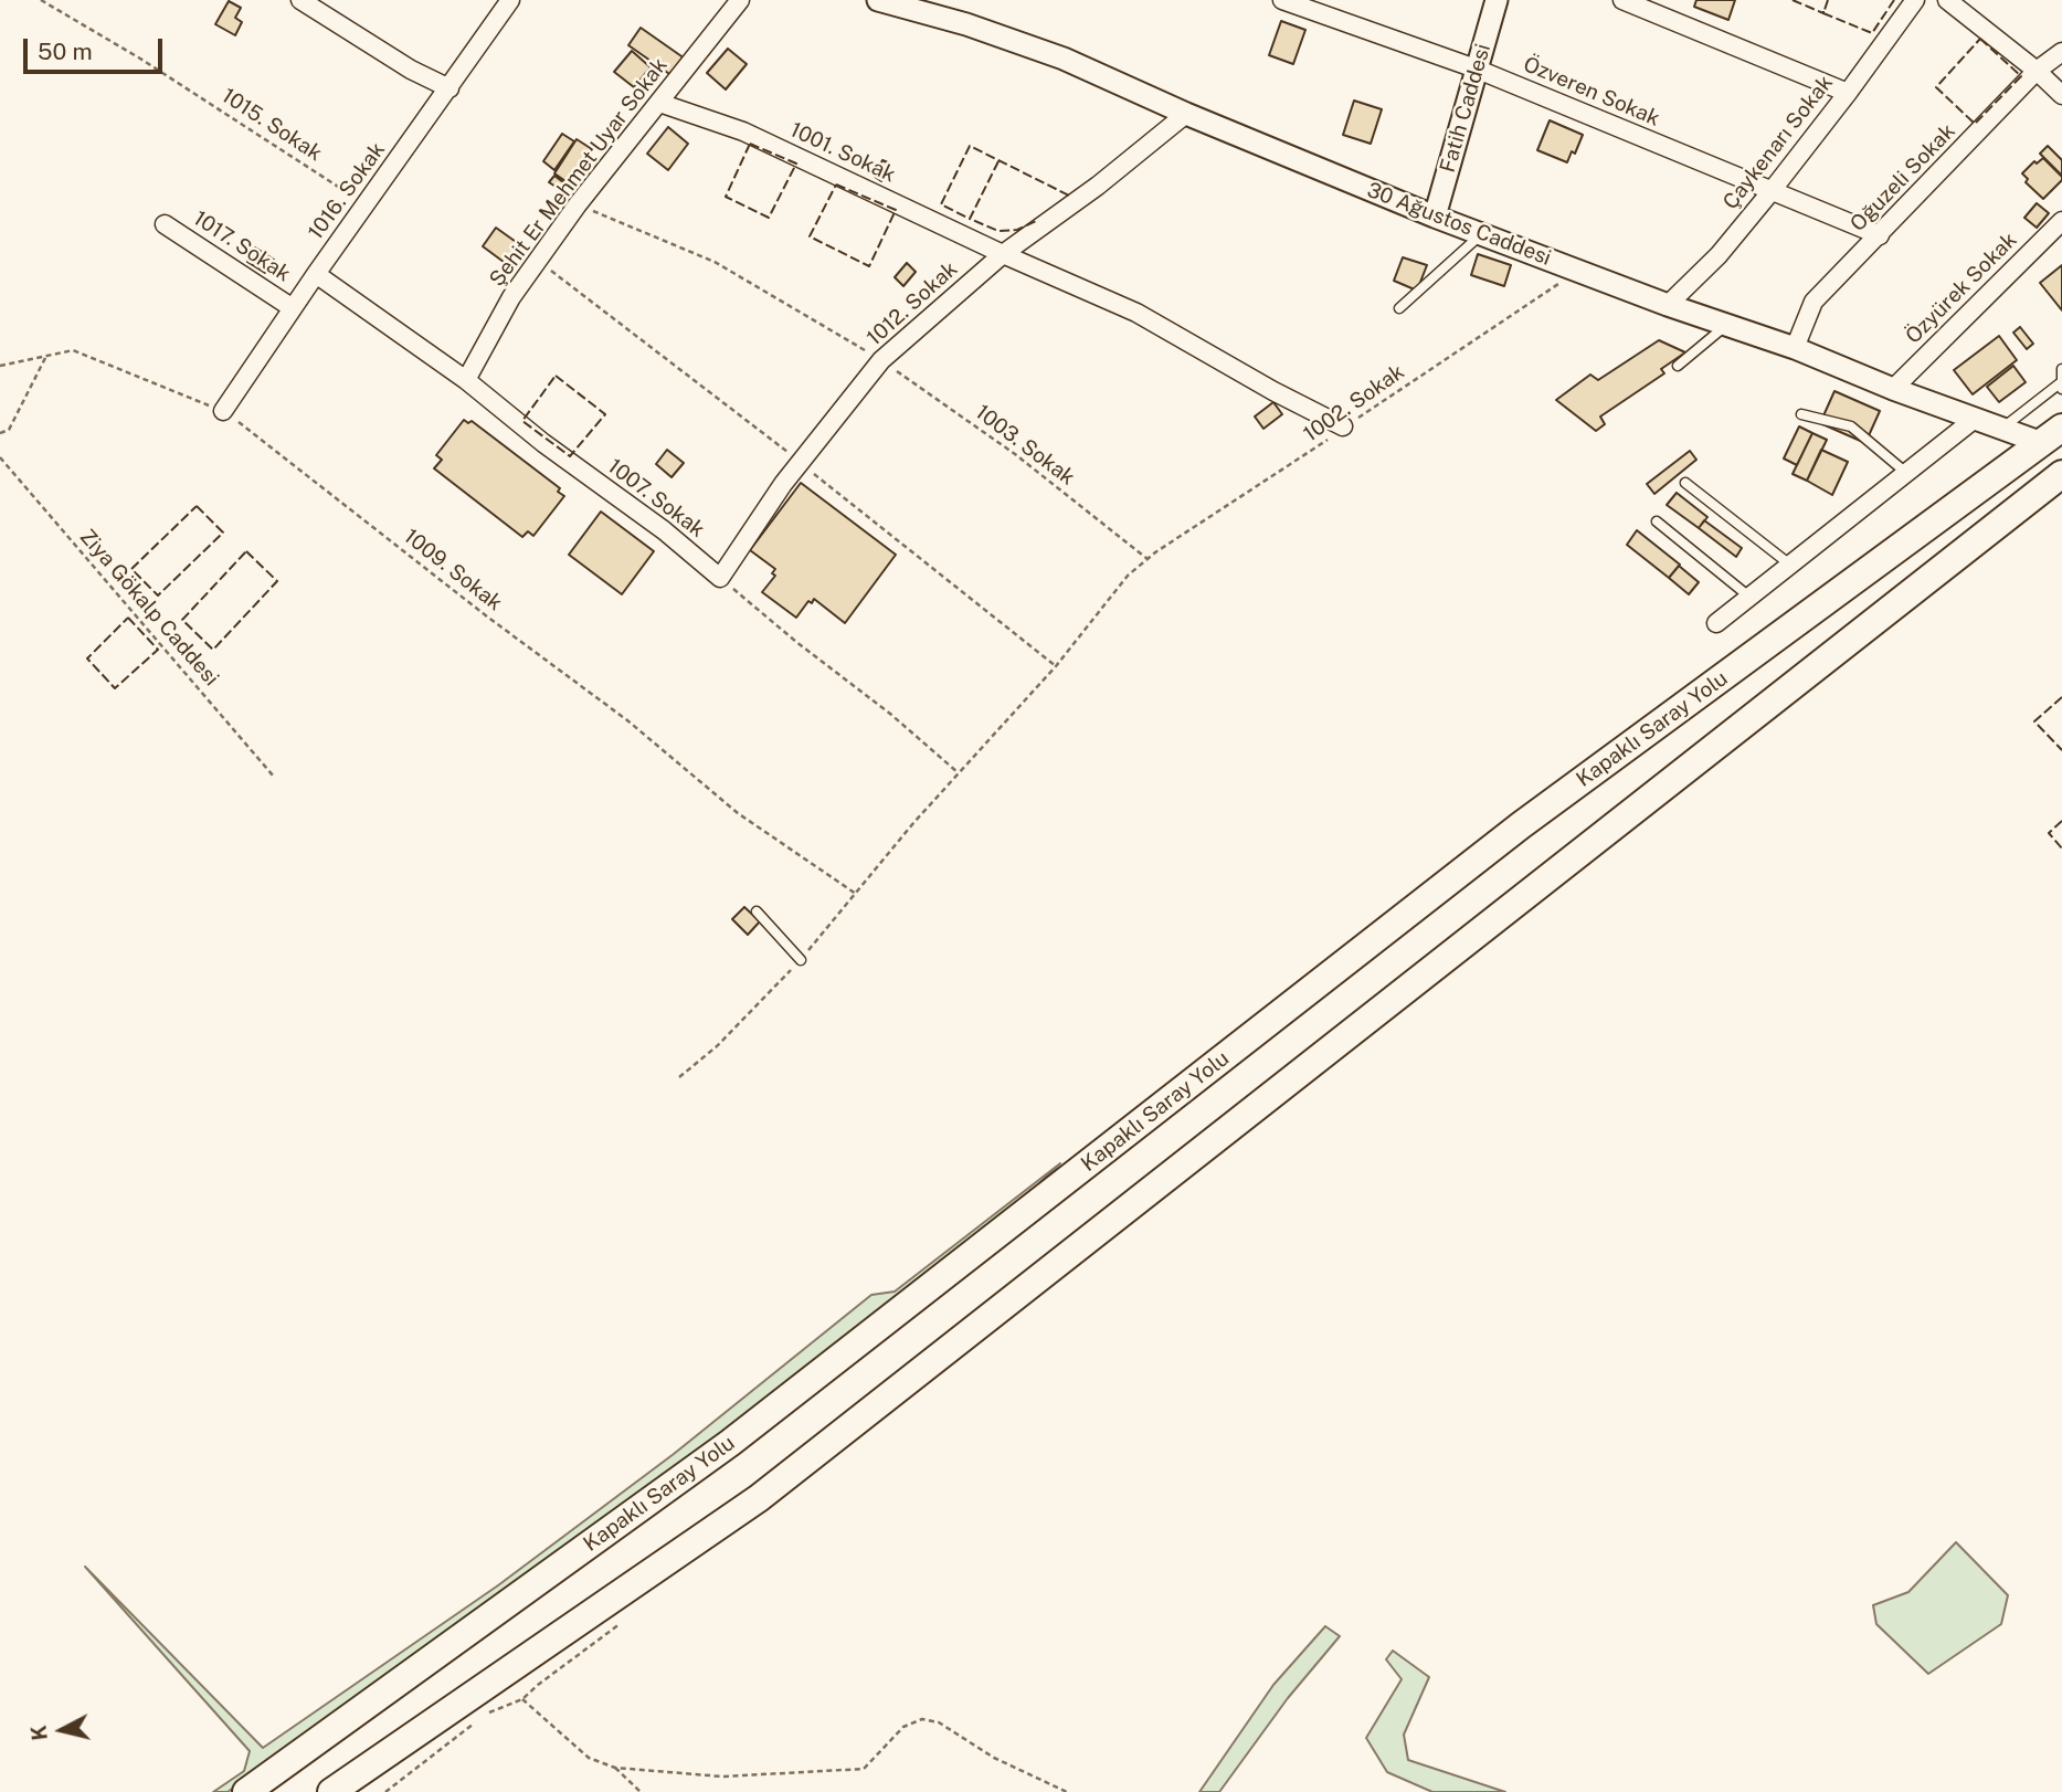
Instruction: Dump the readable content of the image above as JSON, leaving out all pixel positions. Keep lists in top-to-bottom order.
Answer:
{
  "streets": {
    "highway": ["Kapaklı Saray Yolu"],
    "street": [
      "Özveren Sokak",
      "Fatih Caddesi",
      "Çaykenarı Sokak",
      "1001. Sokak",
      "Şehit Er Mehmet Uyar Sokak",
      "Oğuzeli Sokak",
      "1016. Sokak",
      "30 Ağustos Caddesi",
      "1017. Sokak",
      "Özyürek Sokak",
      "1012. Sokak",
      "1007. Sokak"
    ],
    "path": [
      "1015. Sokak",
      "1002. Sokak",
      "1003. Sokak",
      "1009. Sokak",
      "Ziya Gökalp Caddesi"
    ]
  },
  "crossings": [
    ["Özveren Sokak", "Fatih Caddesi"],
    ["Özveren Sokak", "Çaykenarı Sokak"],
    ["Özveren Sokak", "Oğuzeli Sokak"],
    ["Fatih Caddesi", "30 Ağustos Caddesi"],
    ["1015. Sokak", "1016. Sokak"],
    ["Çaykenarı Sokak", "30 Ağustos Caddesi"],
    ["1001. Sokak", "Şehit Er Mehmet Uyar Sokak"],
    ["1001. Sokak", "1012. Sokak"],
    ["1001. Sokak", "1002. Sokak"],
    ["Şehit Er Mehmet Uyar Sokak", "1003. Sokak"],
    ["Şehit Er Mehmet Uyar Sokak", "1007. Sokak"],
    ["Oğuzeli Sokak", "30 Ağustos Caddesi"],
    ["1016. Sokak", "1017. Sokak"],
    ["1016. Sokak", "1007. Sokak"],
    ["1016. Sokak", "1009. Sokak"],
    ["30 Ağustos Caddesi", "Özyürek Sokak"],
    ["30 Ağustos Caddesi", "1012. Sokak"],
    ["30 Ağustos Caddesi", "1002. Sokak"],
    ["30 Ağustos Caddesi", "Kapaklı Saray Yolu"],
    ["1012. Sokak", "1003. Sokak"],
    ["1012. Sokak", "1007. Sokak"],
    ["1002. Sokak", "1003. Sokak"],
    ["1002. Sokak", "1009. Sokak"]
  ],
  "scale_bar": "50 m",
  "north": "left"
}
